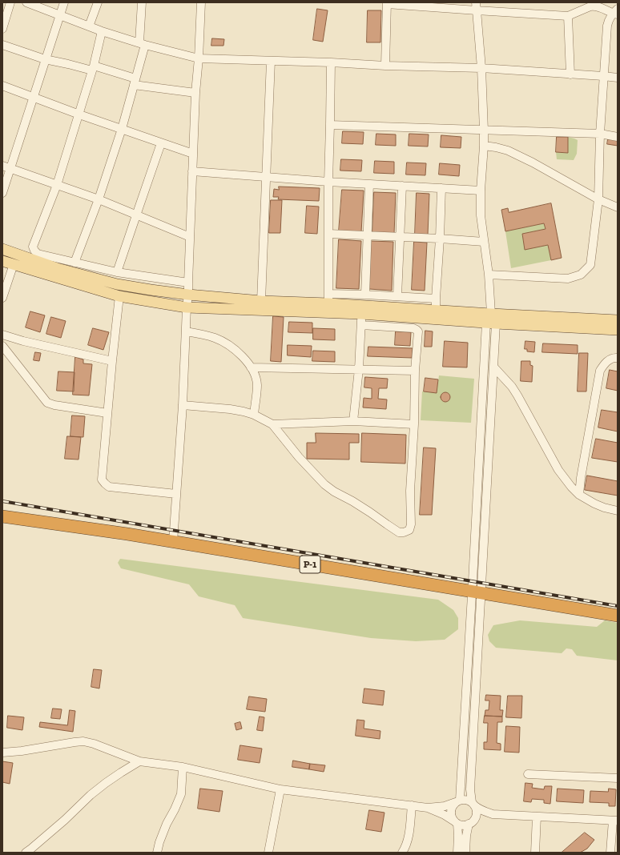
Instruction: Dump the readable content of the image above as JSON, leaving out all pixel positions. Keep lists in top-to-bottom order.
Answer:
{
  "streets": {
    "highway": ["P-1"]
  }
}
